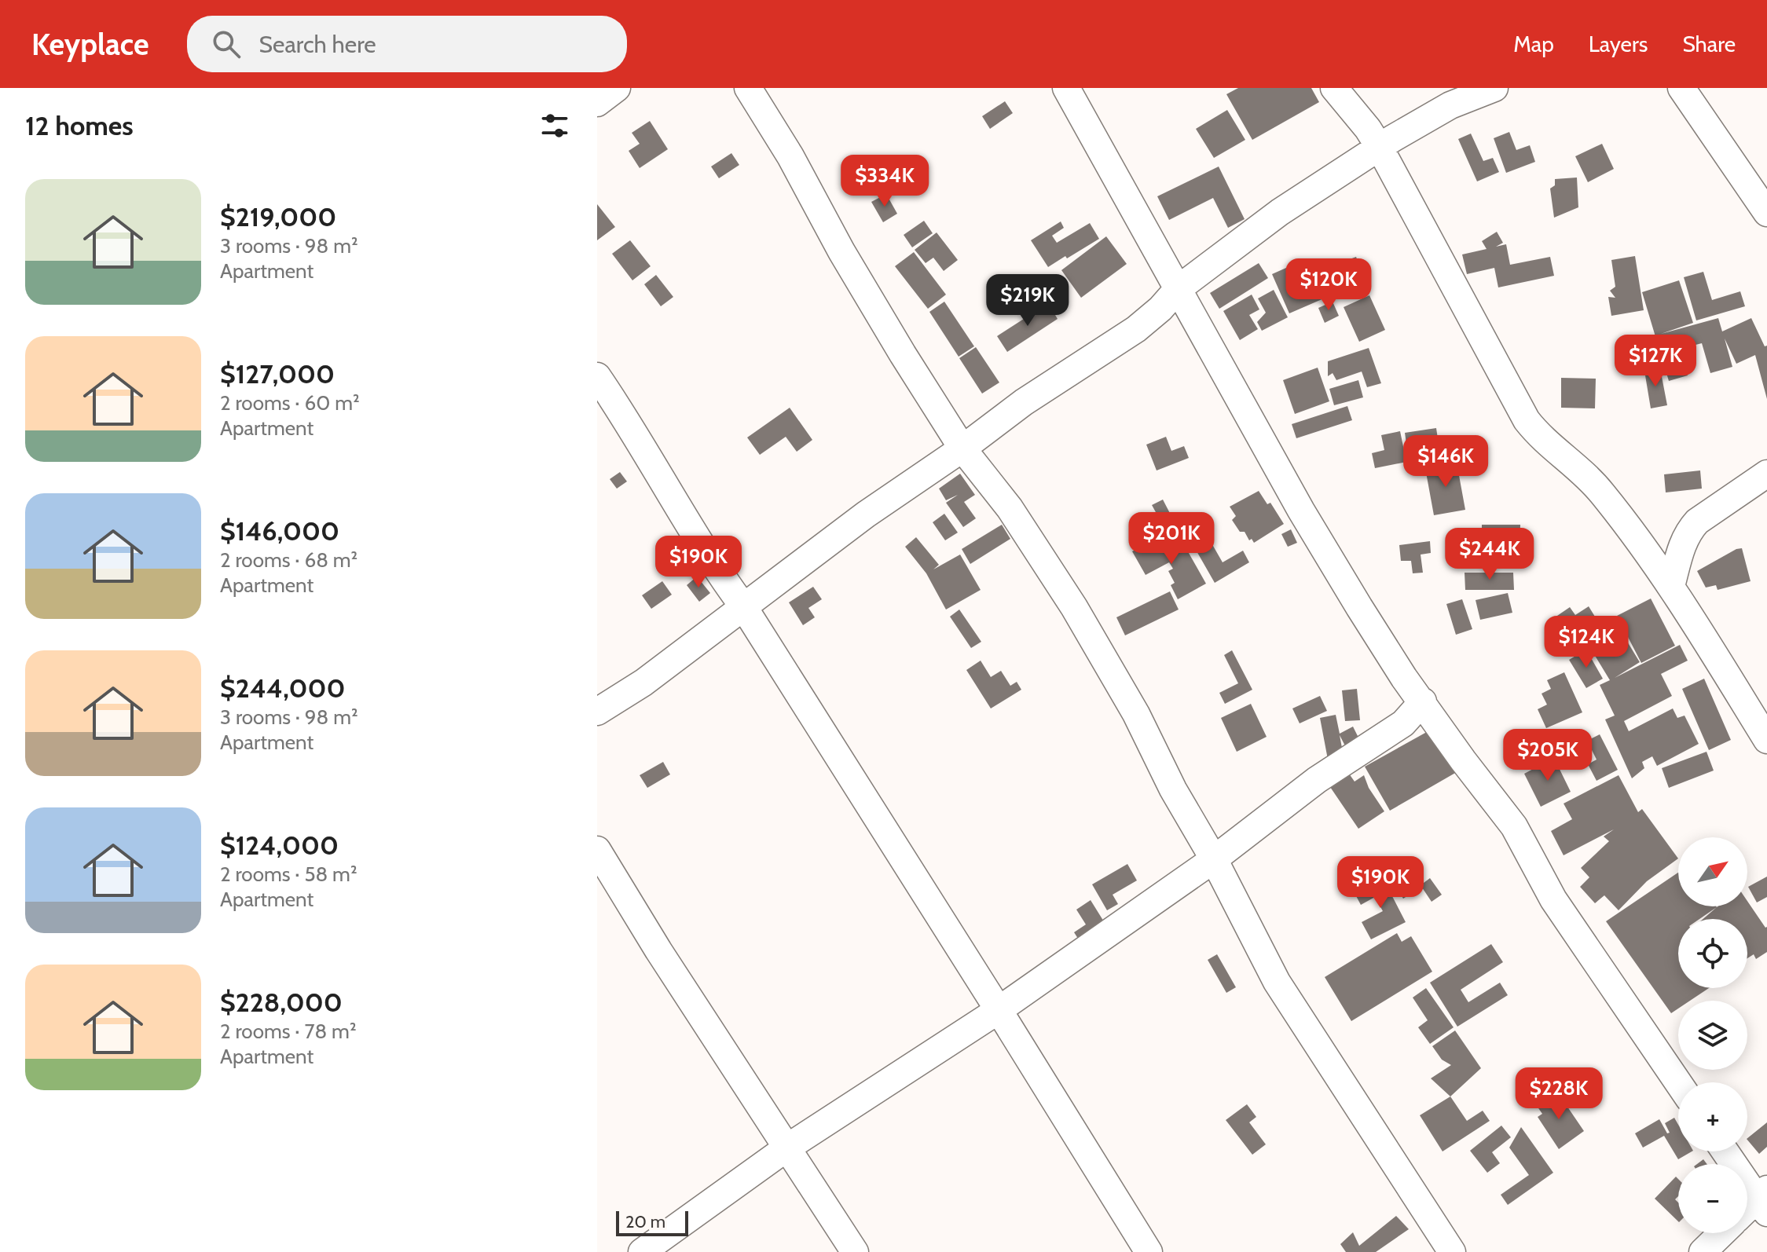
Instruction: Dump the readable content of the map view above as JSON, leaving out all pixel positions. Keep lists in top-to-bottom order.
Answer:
{
  "scale_bar": "20 m",
  "north": "top right",
  "page": {
    "header": "Keyplace",
    "search": "Search here",
    "nav": ["Map", "Layers", "Share"],
    "heading": "12 homes",
    "price": [
      "$334K",
      "$120K",
      "$219K",
      "$127K",
      "$146K",
      "$201K",
      "$244K",
      "$190K",
      "$124K",
      "$205K",
      "$190K",
      "$228K"
    ],
    "list": [
      {
        "name": "$219,000",
        "note": "3 rooms · 98 m² · Apartment"
      },
      {
        "name": "$127,000",
        "note": "2 rooms · 60 m² · Apartment"
      },
      {
        "name": "$146,000",
        "note": "2 rooms · 68 m² · Apartment"
      },
      {
        "name": "$244,000",
        "note": "3 rooms · 98 m² · Apartment"
      },
      {
        "name": "$124,000",
        "note": "2 rooms · 58 m² · Apartment"
      },
      {
        "name": "$228,000",
        "note": "2 rooms · 78 m² · Apartment"
      }
    ],
    "map_buttons": ["+", "−"],
    "scale": "20 m"
  }
}
